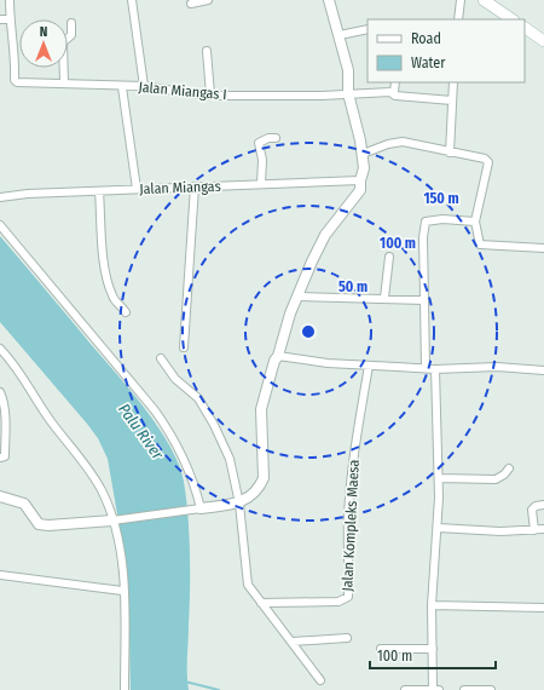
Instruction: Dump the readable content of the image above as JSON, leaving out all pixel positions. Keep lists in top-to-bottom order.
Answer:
{
  "streets": {
    "street": ["Jalan Miangas I", "Jalan Miangas", "Jalan Kompleks Maesa"]
  },
  "water": ["Palu River"],
  "legend": ["Road", "Water"],
  "scale_bar": "100 m",
  "north": "top",
  "rings": ["150 m", "100 m", "50 m"]
}
